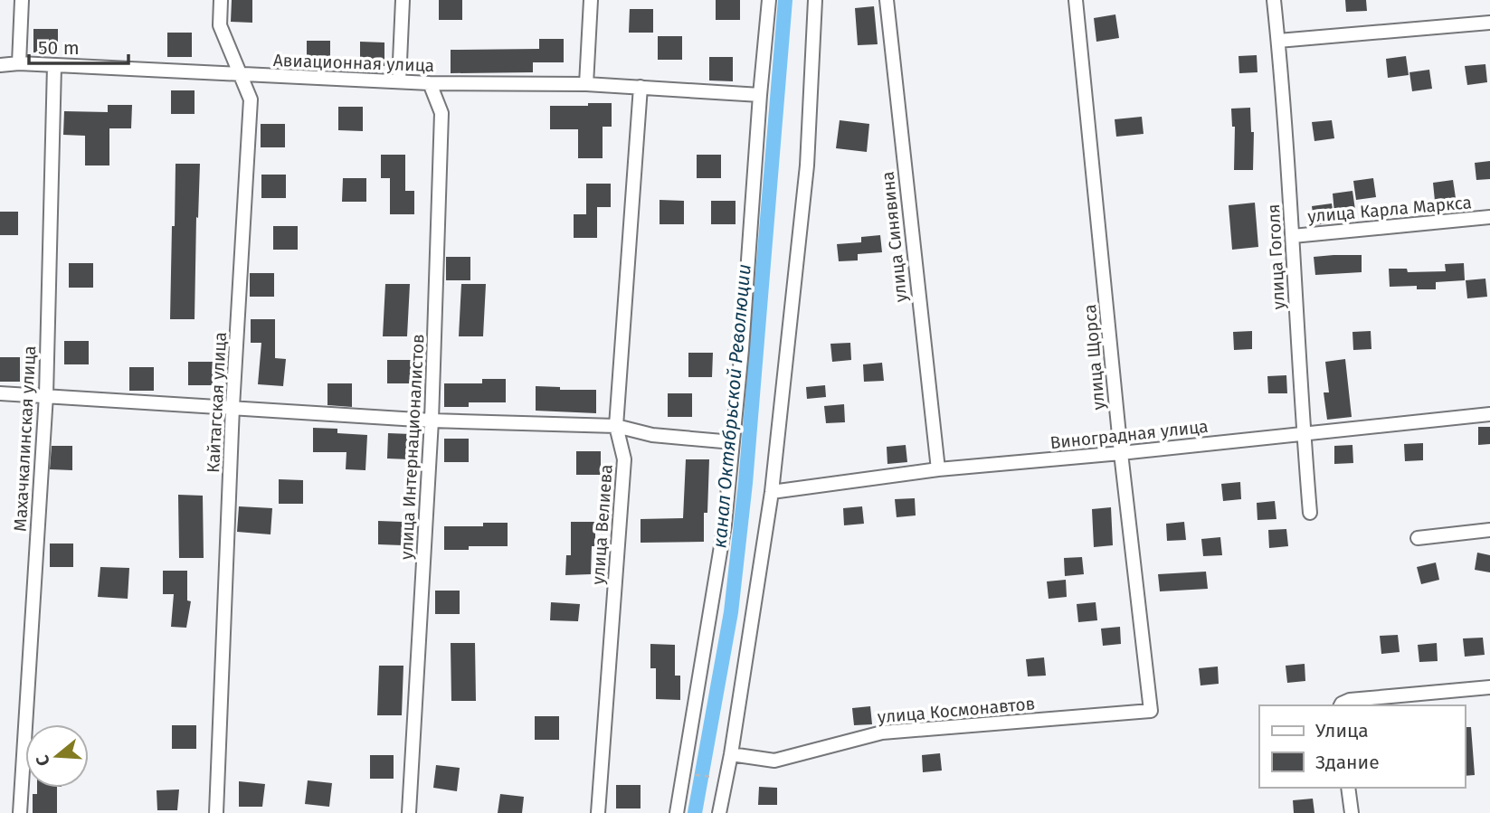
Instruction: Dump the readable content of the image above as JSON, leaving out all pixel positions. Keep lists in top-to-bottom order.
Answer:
{
  "streets": {
    "street": [
      "Авиационная улица",
      "улица Карла Маркса",
      "улица Синявина",
      "улица Гоголя",
      "улица Щорса",
      "Кайтагская улица",
      "Виноградная улица",
      "Махачкалинская улица",
      "улица Интернационалистов",
      "улица Велиева",
      "улица Космонавтов"
    ]
  },
  "crossings": [
    ["Авиационная улица", "Кайтагская улица"],
    ["Авиационная улица", "Махачкалинская улица"],
    ["Авиационная улица", "улица Интернационалистов"],
    ["Авиационная улица", "улица Велиева"],
    ["улица Карла Маркса", "улица Гоголя"],
    ["улица Синявина", "Виноградная улица"],
    ["улица Гоголя", "Виноградная улица"],
    ["улица Щорса", "Виноградная улица"],
    ["улица Щорса", "улица Космонавтов"]
  ],
  "water": ["канал Октябрьской Революции"],
  "legend": ["Улица", "Здание"],
  "scale_bar": "50 m",
  "north": "left"
}
